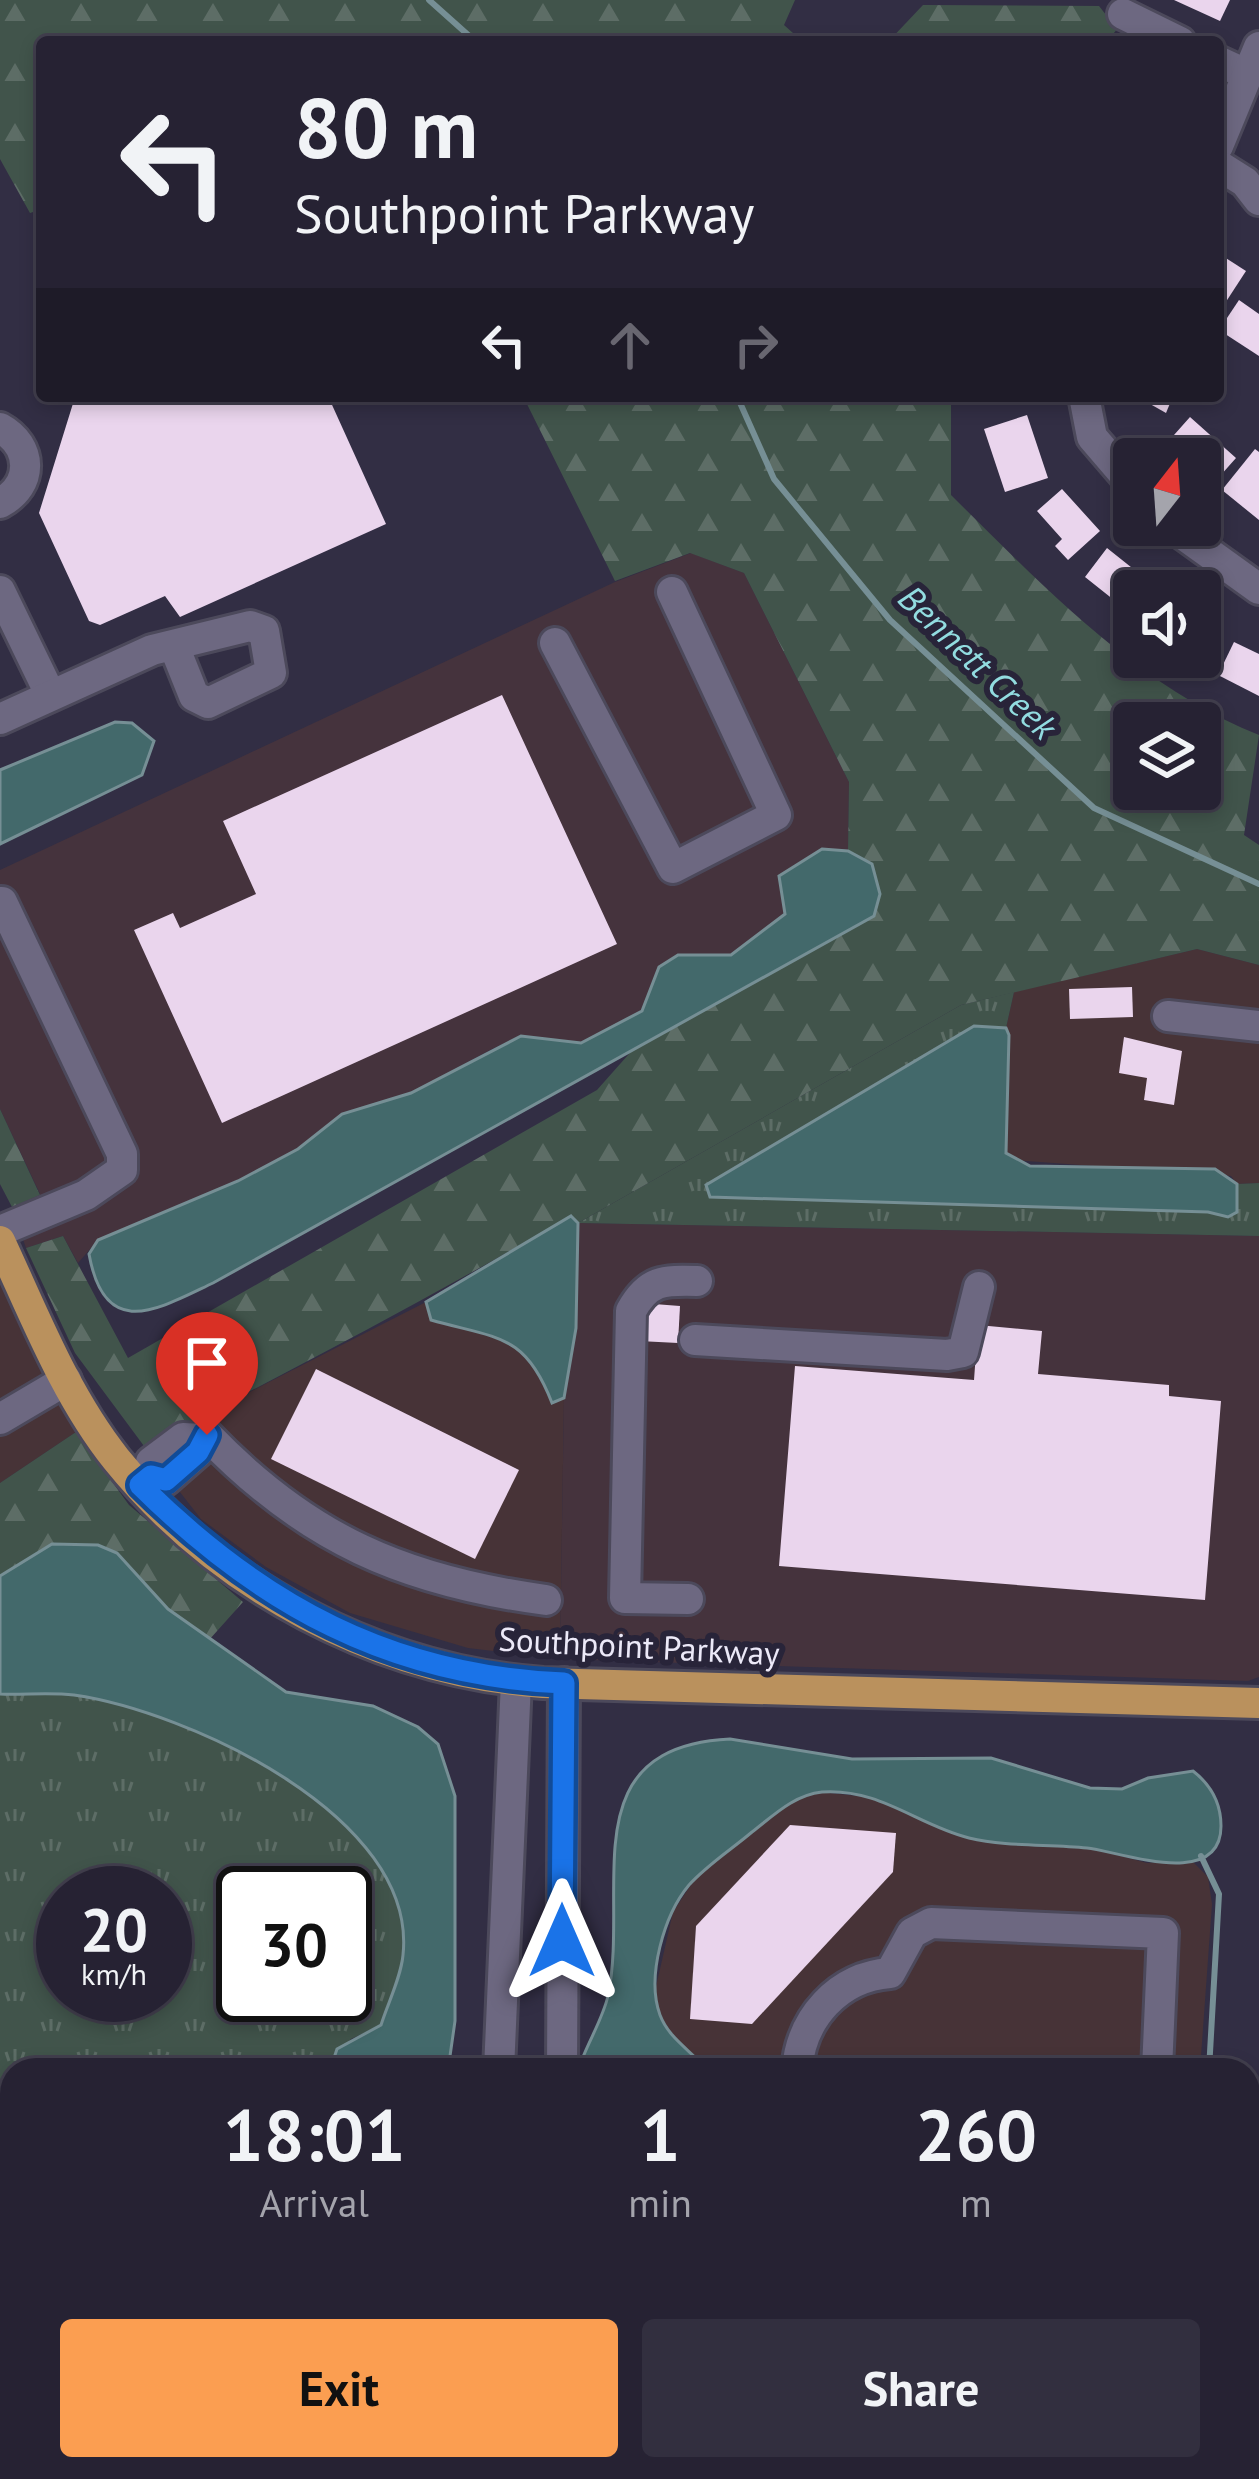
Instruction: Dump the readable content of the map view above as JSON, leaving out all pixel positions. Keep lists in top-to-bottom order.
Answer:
{
  "streets": {
    "main road": ["Southpoint Parkway"]
  },
  "water": ["Bennett Creek"],
  "north": "top",
  "page": {
    "turn": ["80 m", "Southpoint Parkway"],
    "speed": "20 km/h",
    "limit": "30",
    "eta": [
      "18:01",
      "Arrival",
      "1",
      "min",
      "260",
      "m"
    ],
    "buttons": ["Exit", "Share"]
  }
}
